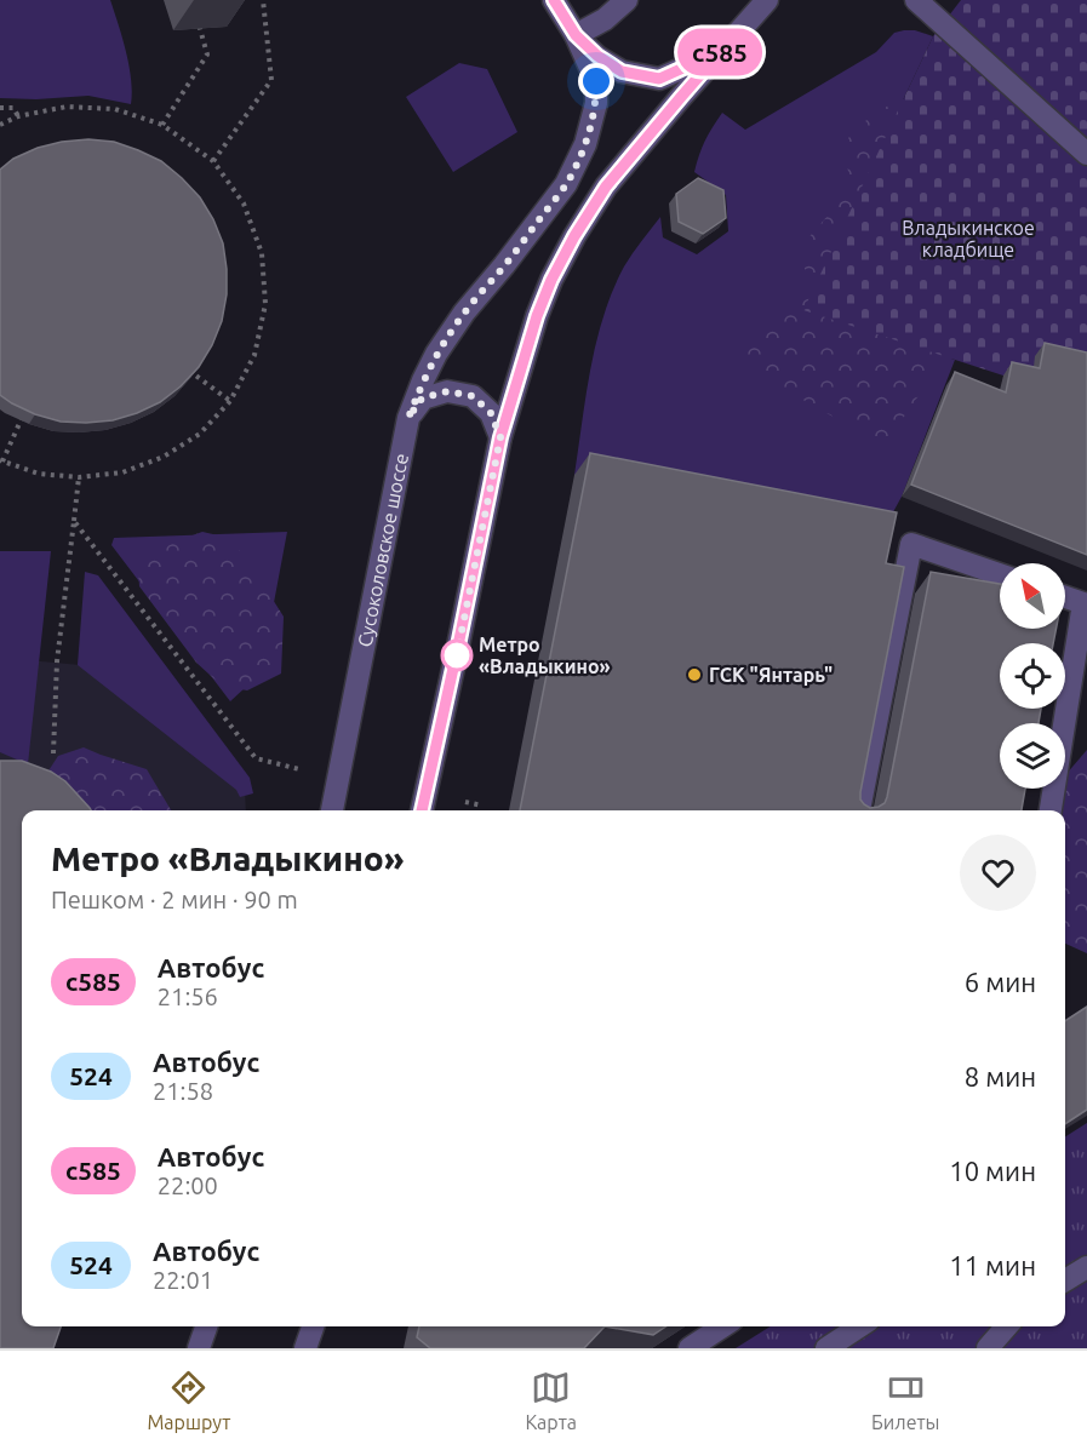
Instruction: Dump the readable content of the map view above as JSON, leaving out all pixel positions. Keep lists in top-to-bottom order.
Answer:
{
  "streets": {
    "street": ["Сусоколовское шоссе"]
  },
  "parks": ["Владыкинское кладбище"],
  "places": ["Метро «Владыкино»", "ГСК \"Янтарь\""],
  "lines": ["bus line с585"],
  "north": "top left",
  "page": {
    "on_map": "с585",
    "heading": ["Метро «Владыкино»", "Пешком · 2 мин · 90 m"],
    "list": [
      {
        "mark": "с585",
        "name": "Автобус",
        "note": "21:56",
        "value": "6 мин"
      },
      {
        "mark": "524",
        "name": "Автобус",
        "note": "21:58",
        "value": "8 мин"
      },
      {
        "mark": "с585",
        "name": "Автобус",
        "note": "22:00",
        "value": "10 мин"
      },
      {
        "mark": "524",
        "name": "Автобус",
        "note": "22:01",
        "value": "11 мин"
      }
    ],
    "tabs": ["Маршрут", "Карта", "Билеты"]
  }
}
